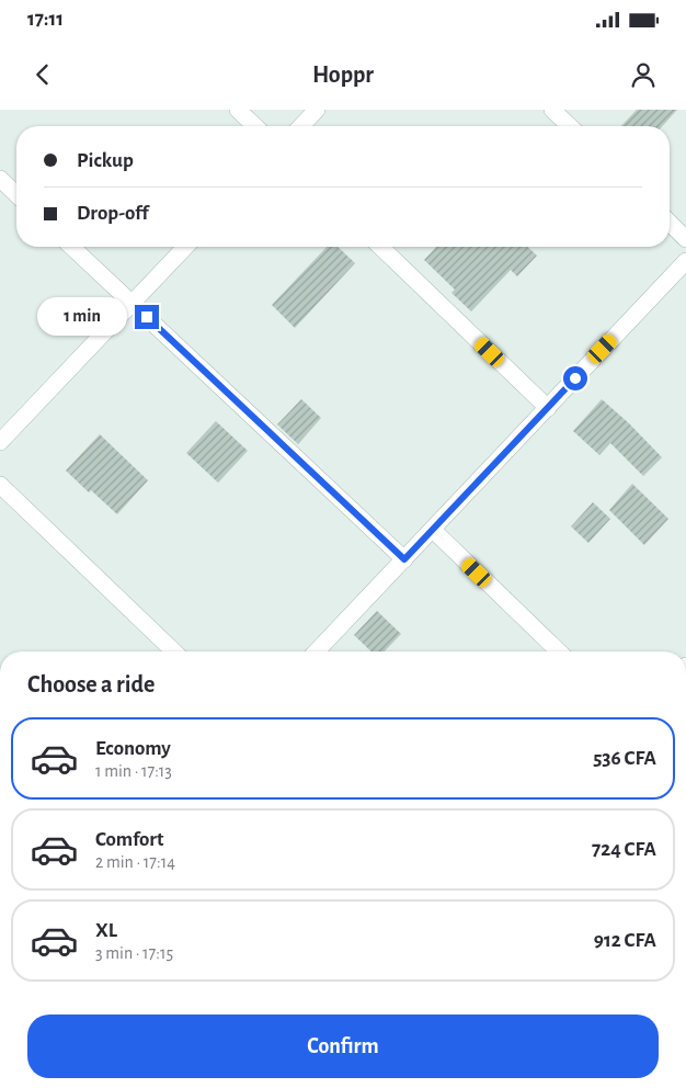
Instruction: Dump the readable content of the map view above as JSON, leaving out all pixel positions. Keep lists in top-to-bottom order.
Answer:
{
  "page": {
    "status": "17:11",
    "header": "Hoppr",
    "banner": ["Pickup", "Drop-off"],
    "bubble": "1 min",
    "heading": "Choose a ride",
    "list": [
      {
        "name": "Economy",
        "note": "1 min · 17:13",
        "value": "536 CFA"
      },
      {
        "name": "Comfort",
        "note": "2 min · 17:14",
        "value": "724 CFA"
      },
      {
        "name": "XL",
        "note": "3 min · 17:15",
        "value": "912 CFA"
      }
    ],
    "buttons": "Confirm"
  }
}
